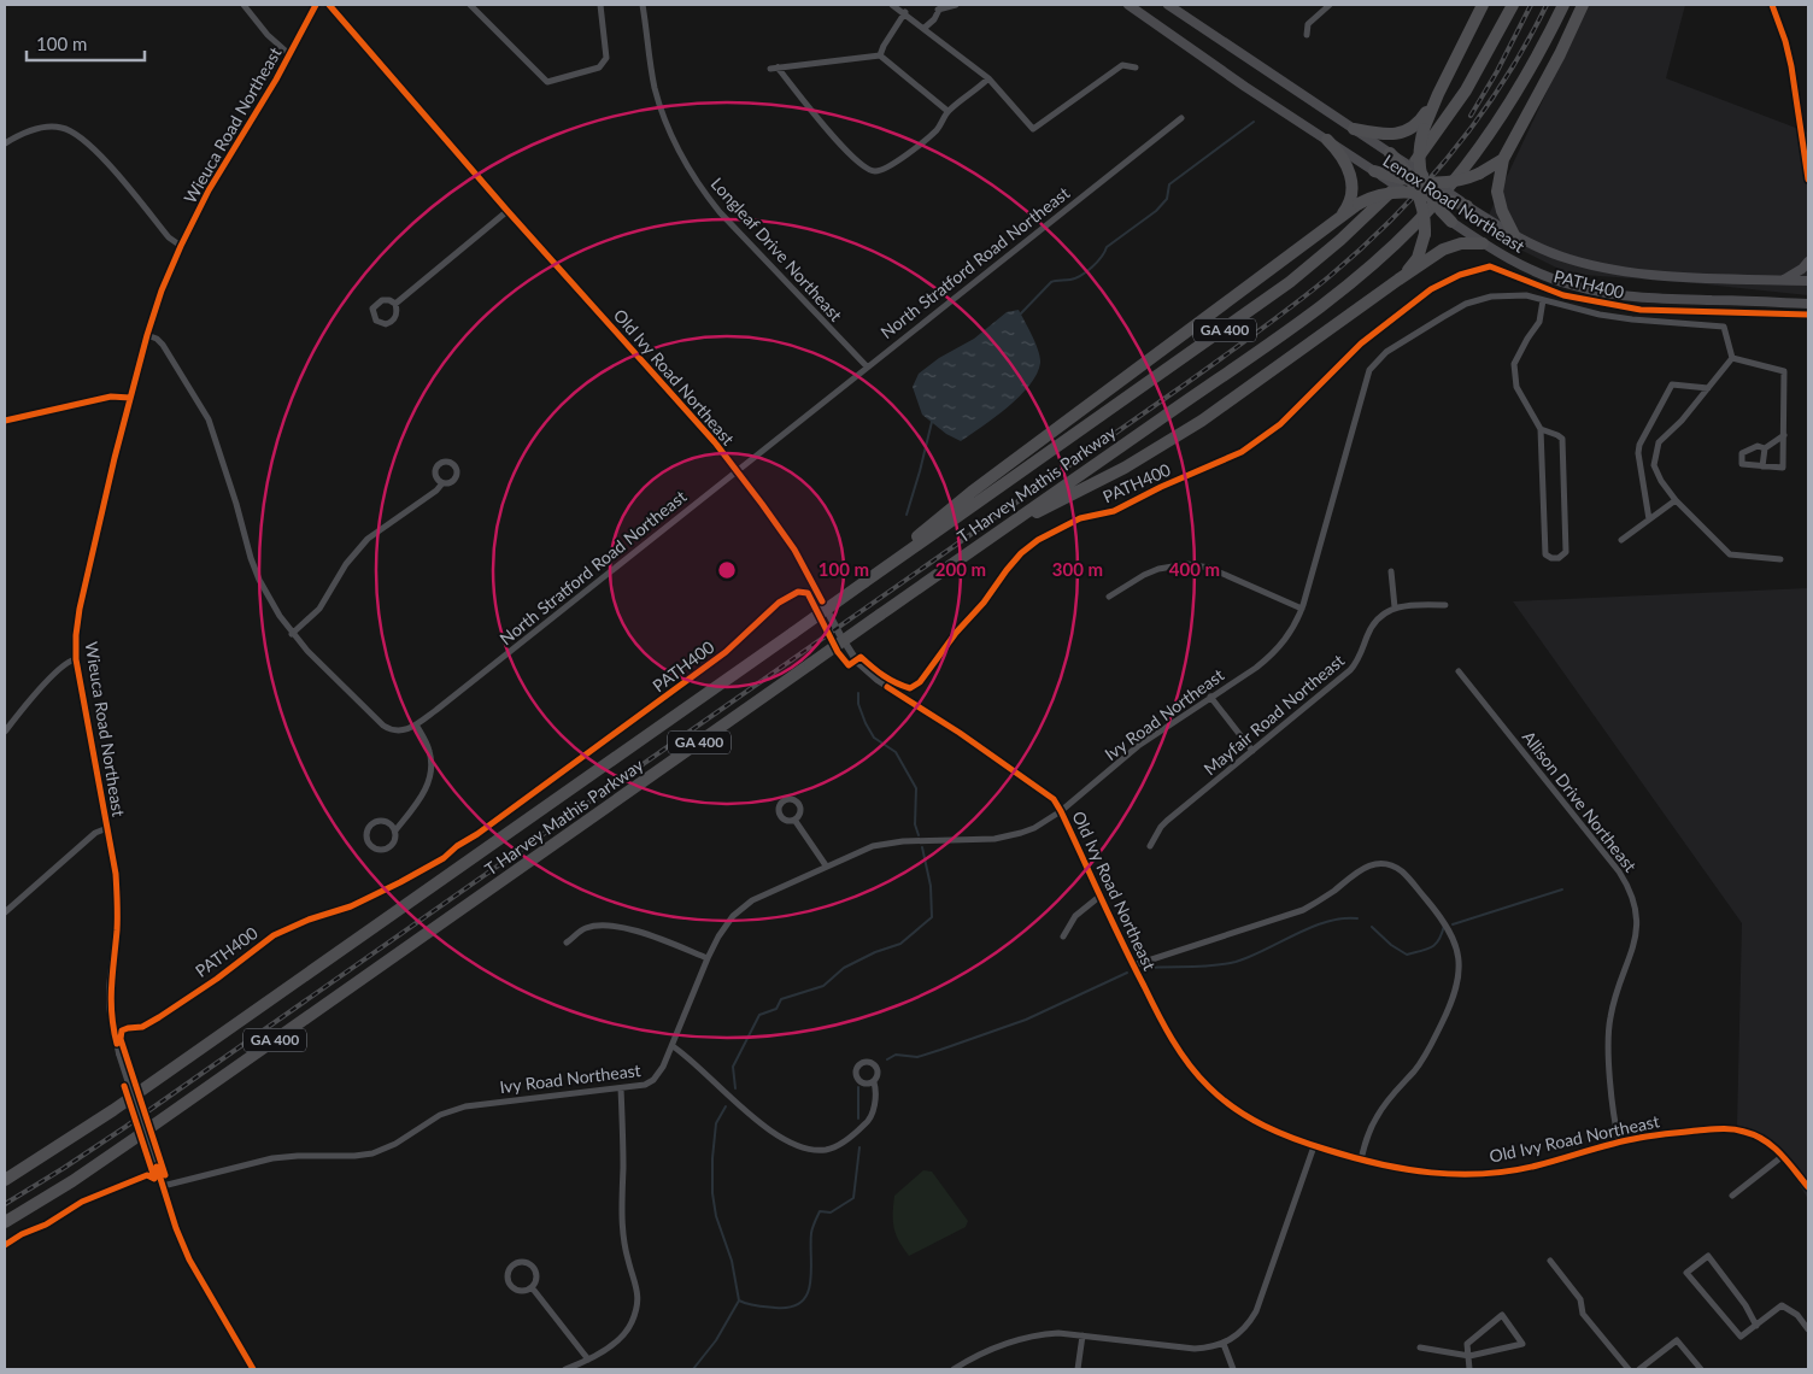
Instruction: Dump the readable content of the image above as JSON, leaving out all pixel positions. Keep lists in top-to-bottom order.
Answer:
{
  "streets": {
    "highway": ["GA 400", "T Harvey Mathis Parkway"],
    "main road": ["Lenox Road Northeast"],
    "street": [
      "Wieuca Road Northeast",
      "Longleaf Drive Northeast",
      "North Stratford Road Northeast",
      "Old Ivy Road Northeast",
      "Ivy Road Northeast",
      "Mayfair Road Northeast",
      "Allison Drive Northeast"
    ],
    "cycle path": ["PATH400"]
  },
  "crossings": [
    ["Wieuca Road Northeast", "Ivy Road Northeast"],
    ["Longleaf Drive Northeast", "North Stratford Road Northeast"],
    ["North Stratford Road Northeast", "Old Ivy Road Northeast"],
    ["Old Ivy Road Northeast", "Ivy Road Northeast"],
    ["Old Ivy Road Northeast", "Allison Drive Northeast"]
  ],
  "scale_bar": "100 m",
  "rings": [
    "100 m",
    "200 m",
    "300 m",
    "400 m"
  ]
}
